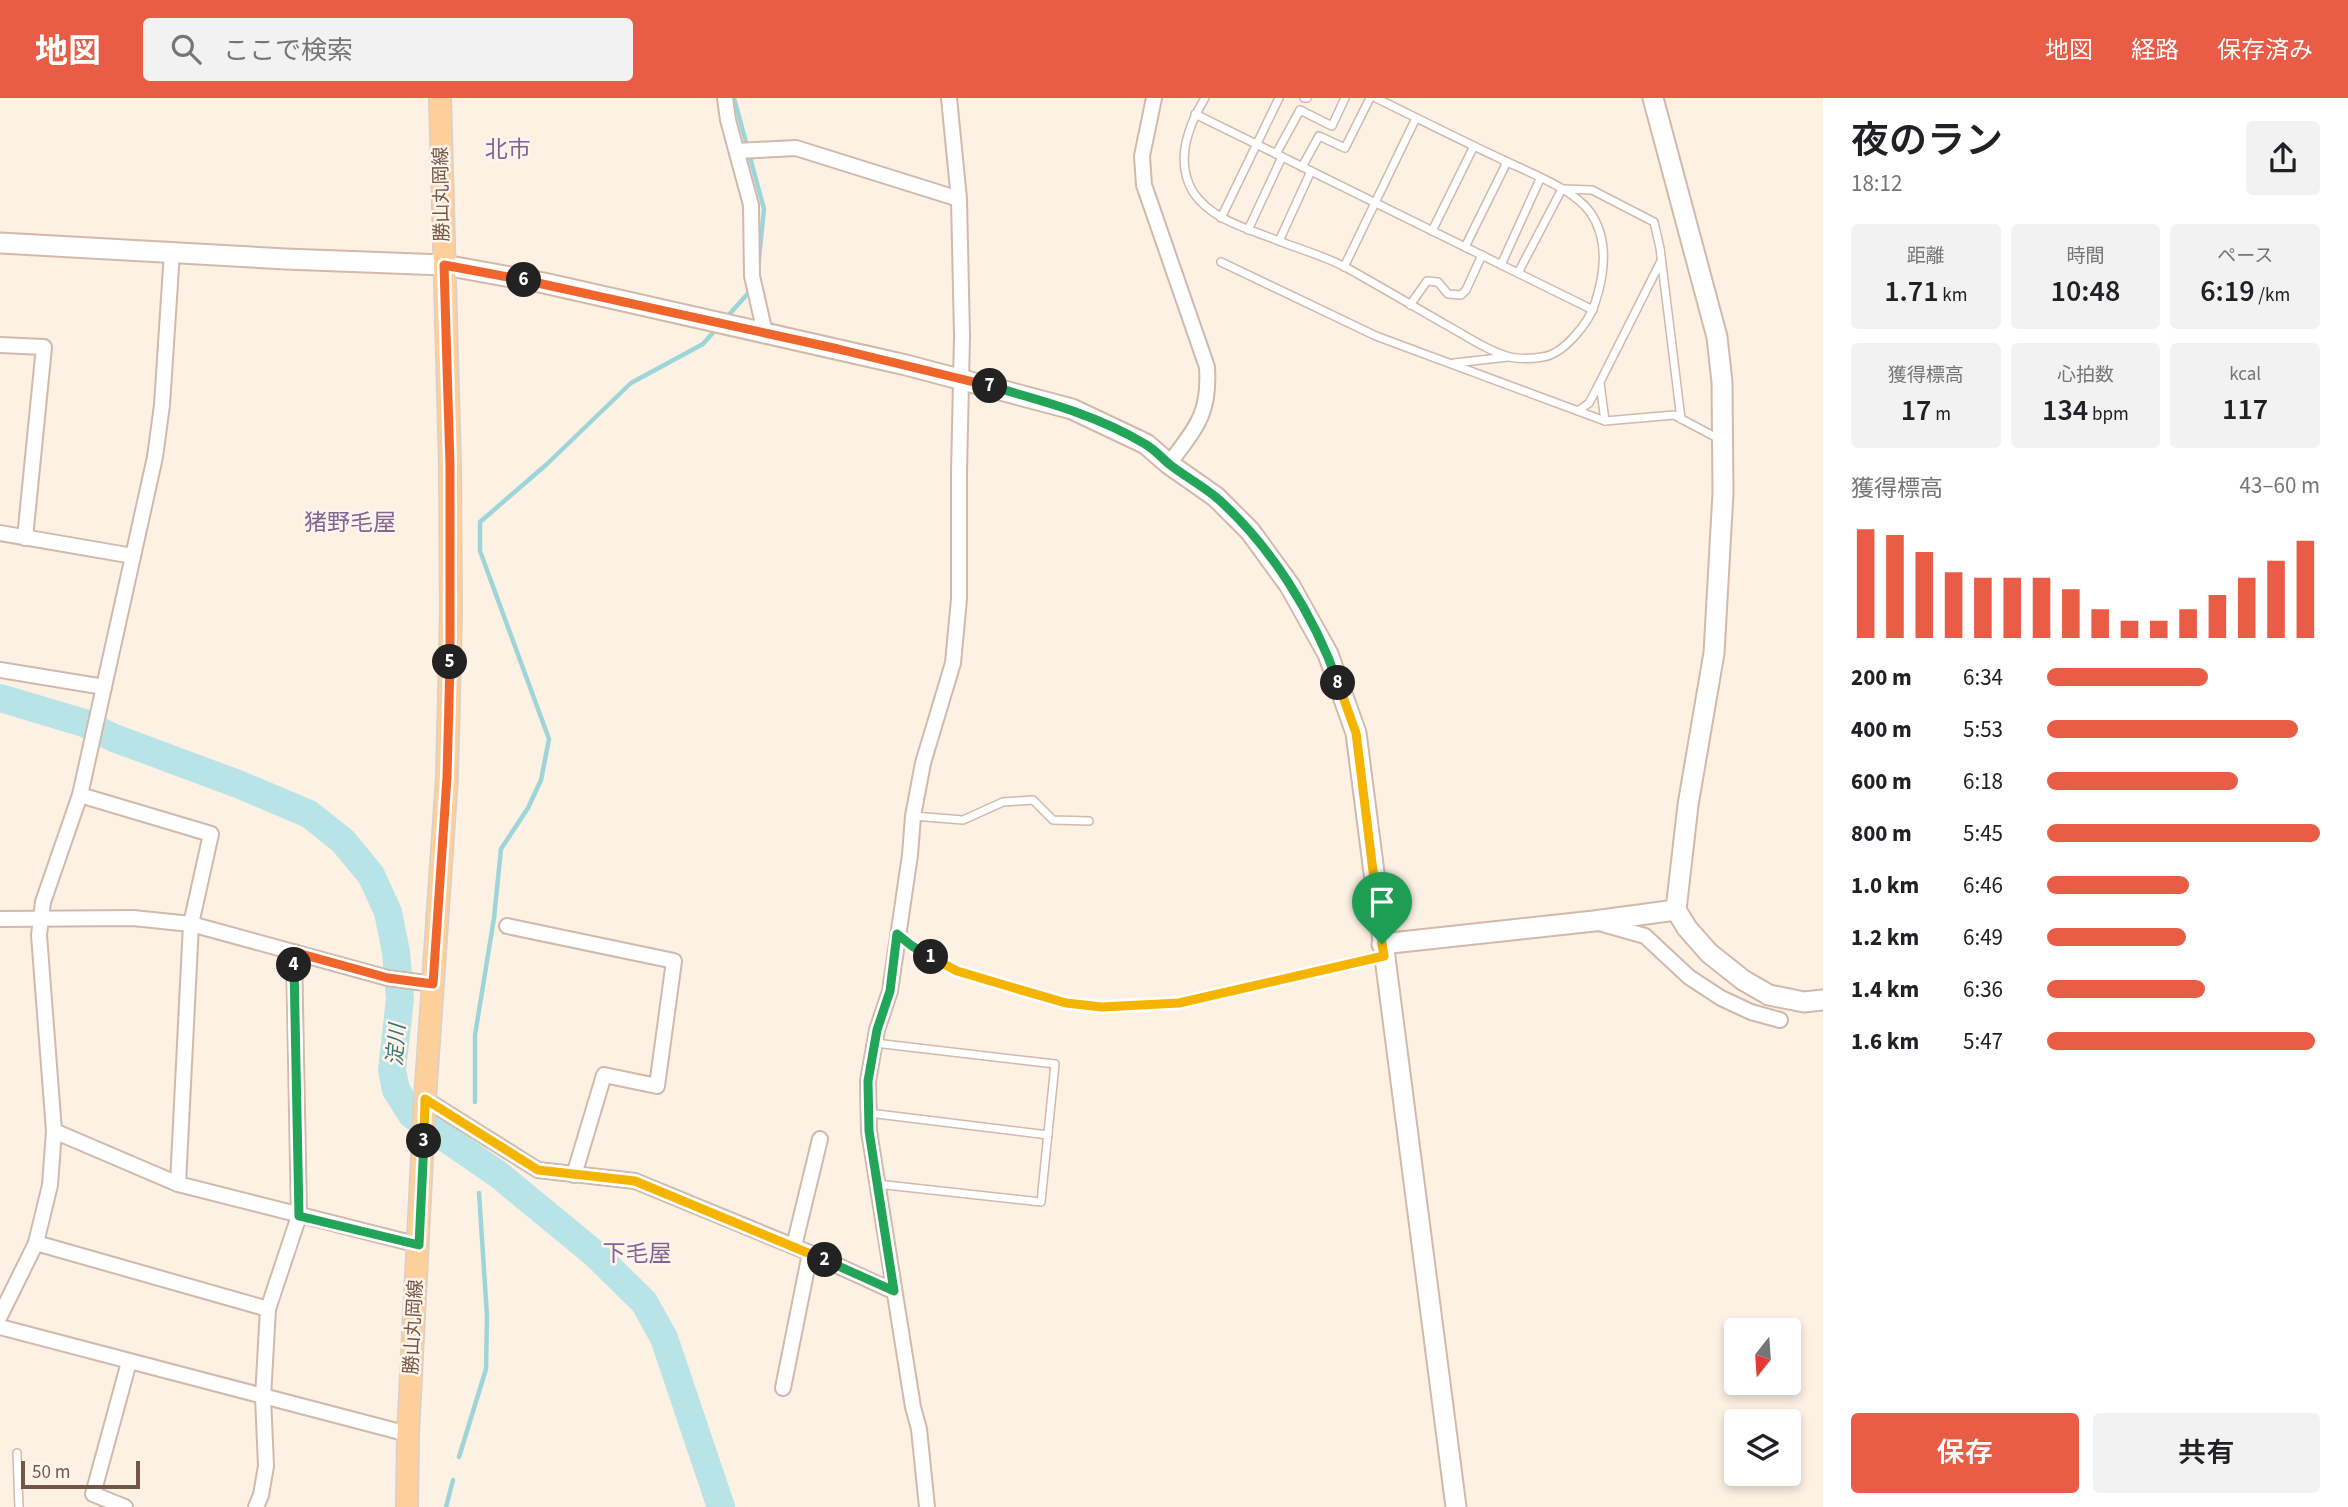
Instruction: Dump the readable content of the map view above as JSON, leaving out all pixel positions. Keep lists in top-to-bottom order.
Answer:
{
  "streets": {
    "main road": ["勝山丸岡線"]
  },
  "districts": ["北市", "猪野毛屋", "下毛屋"],
  "water": ["淀川"],
  "scale_bar": "50 m",
  "north": "bottom",
  "page": {
    "header": "地図",
    "search": "ここで検索",
    "nav": ["地図", "経路", "保存済み"],
    "heading": ["夜のラン", "18:12"],
    "stats": [
      ["距離", "1.71 km"],
      ["時間", "10:48"],
      ["ペース", "6:19 /km"],
      ["獲得標高", "17 m"],
      ["心拍数", "134 bpm"],
      ["kcal", "117"]
    ],
    "pins": [
      "6",
      "7",
      "5",
      "8",
      "1",
      "4",
      "3",
      "2"
    ],
    "chart": ["獲得標高", "43–60 m"],
    "list": [
      {
        "name": "200 m",
        "note": "6:34"
      },
      {
        "name": "400 m",
        "note": "5:53"
      },
      {
        "name": "600 m",
        "note": "6:18"
      },
      {
        "name": "800 m",
        "note": "5:45"
      },
      {
        "name": "1.0 km",
        "note": "6:46"
      },
      {
        "name": "1.2 km",
        "note": "6:49"
      },
      {
        "name": "1.4 km",
        "note": "6:36"
      },
      {
        "name": "1.6 km",
        "note": "5:47"
      }
    ],
    "buttons": ["保存", "共有"],
    "scale": "50 m"
  }
}
